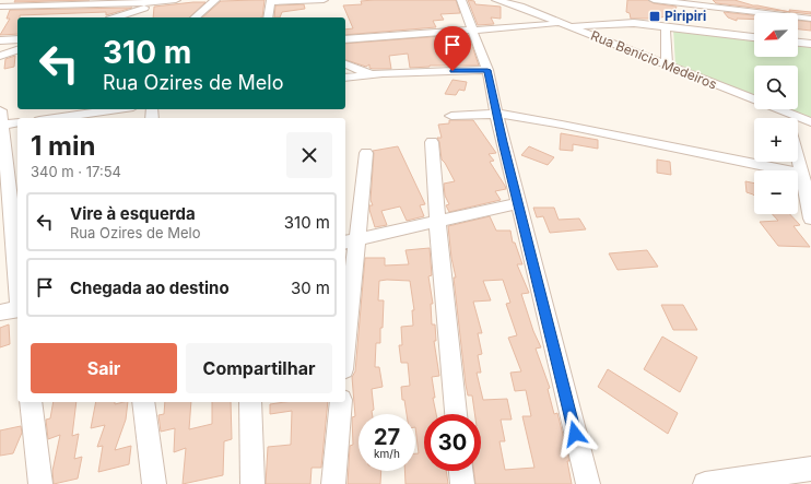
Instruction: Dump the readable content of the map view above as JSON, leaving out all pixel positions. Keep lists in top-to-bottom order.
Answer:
{
  "streets": {
    "street": ["Rua Benício Medeiros"]
  },
  "places": {
    "transit": ["Piripiri"]
  },
  "north": "bottom left",
  "page": {
    "map_buttons": ["+", "−"],
    "turn": ["310 m", "Rua Ozires de Melo"],
    "heading": ["1 min", "340 m · 17:54"],
    "list": [
      {
        "name": "Vire à esquerda",
        "note": "Rua Ozires de Melo",
        "value": "310 m"
      },
      {
        "name": "Chegada ao destino",
        "value": "30 m"
      }
    ],
    "buttons": ["Sair", "Compartilhar"],
    "speed": "27 km/h",
    "limit": "30"
  }
}
